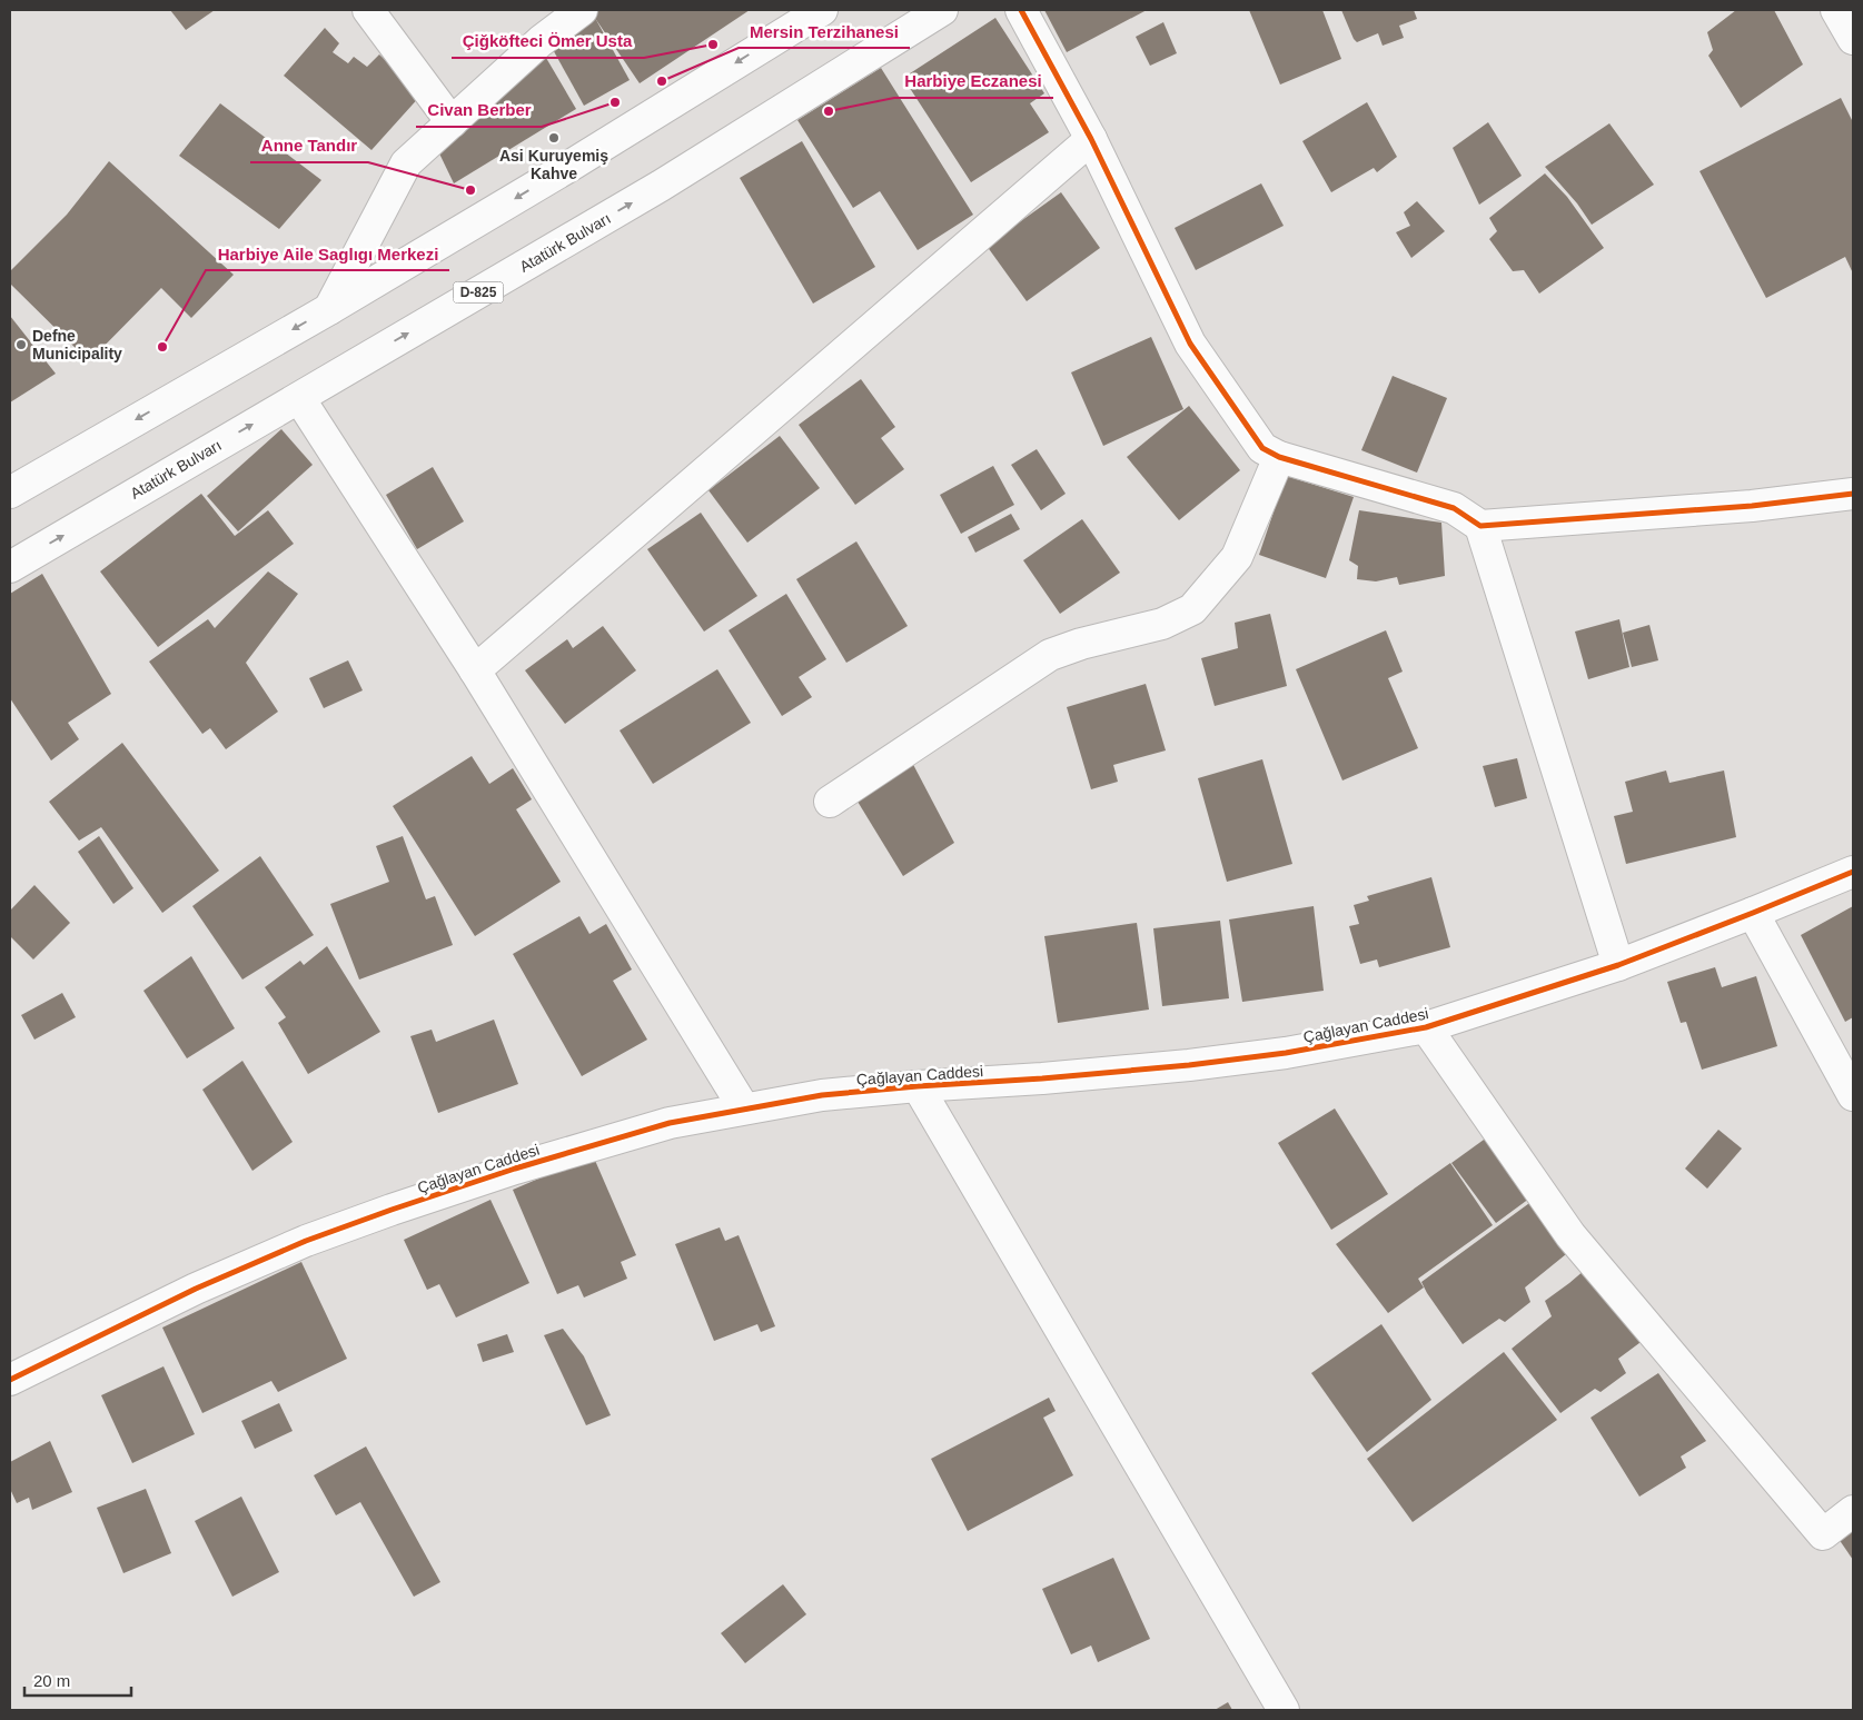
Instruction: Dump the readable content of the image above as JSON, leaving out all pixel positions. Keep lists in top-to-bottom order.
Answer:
{
  "streets": {
    "main road": ["Atatürk Bulvarı", "D-825", "Çağlayan Caddesi"]
  },
  "places": [
    "Çiğköfteci Ömer Usta",
    "Mersin Terzihanesi",
    "Civan Berber",
    "Harbiye Eczanesi",
    "Asi Kuruyemiş Kahve",
    "Anne Tandır",
    "Defne Municipality",
    "Harbiye Aile Saglıgı Merkezi"
  ],
  "scale_bar": "20 m"
}
